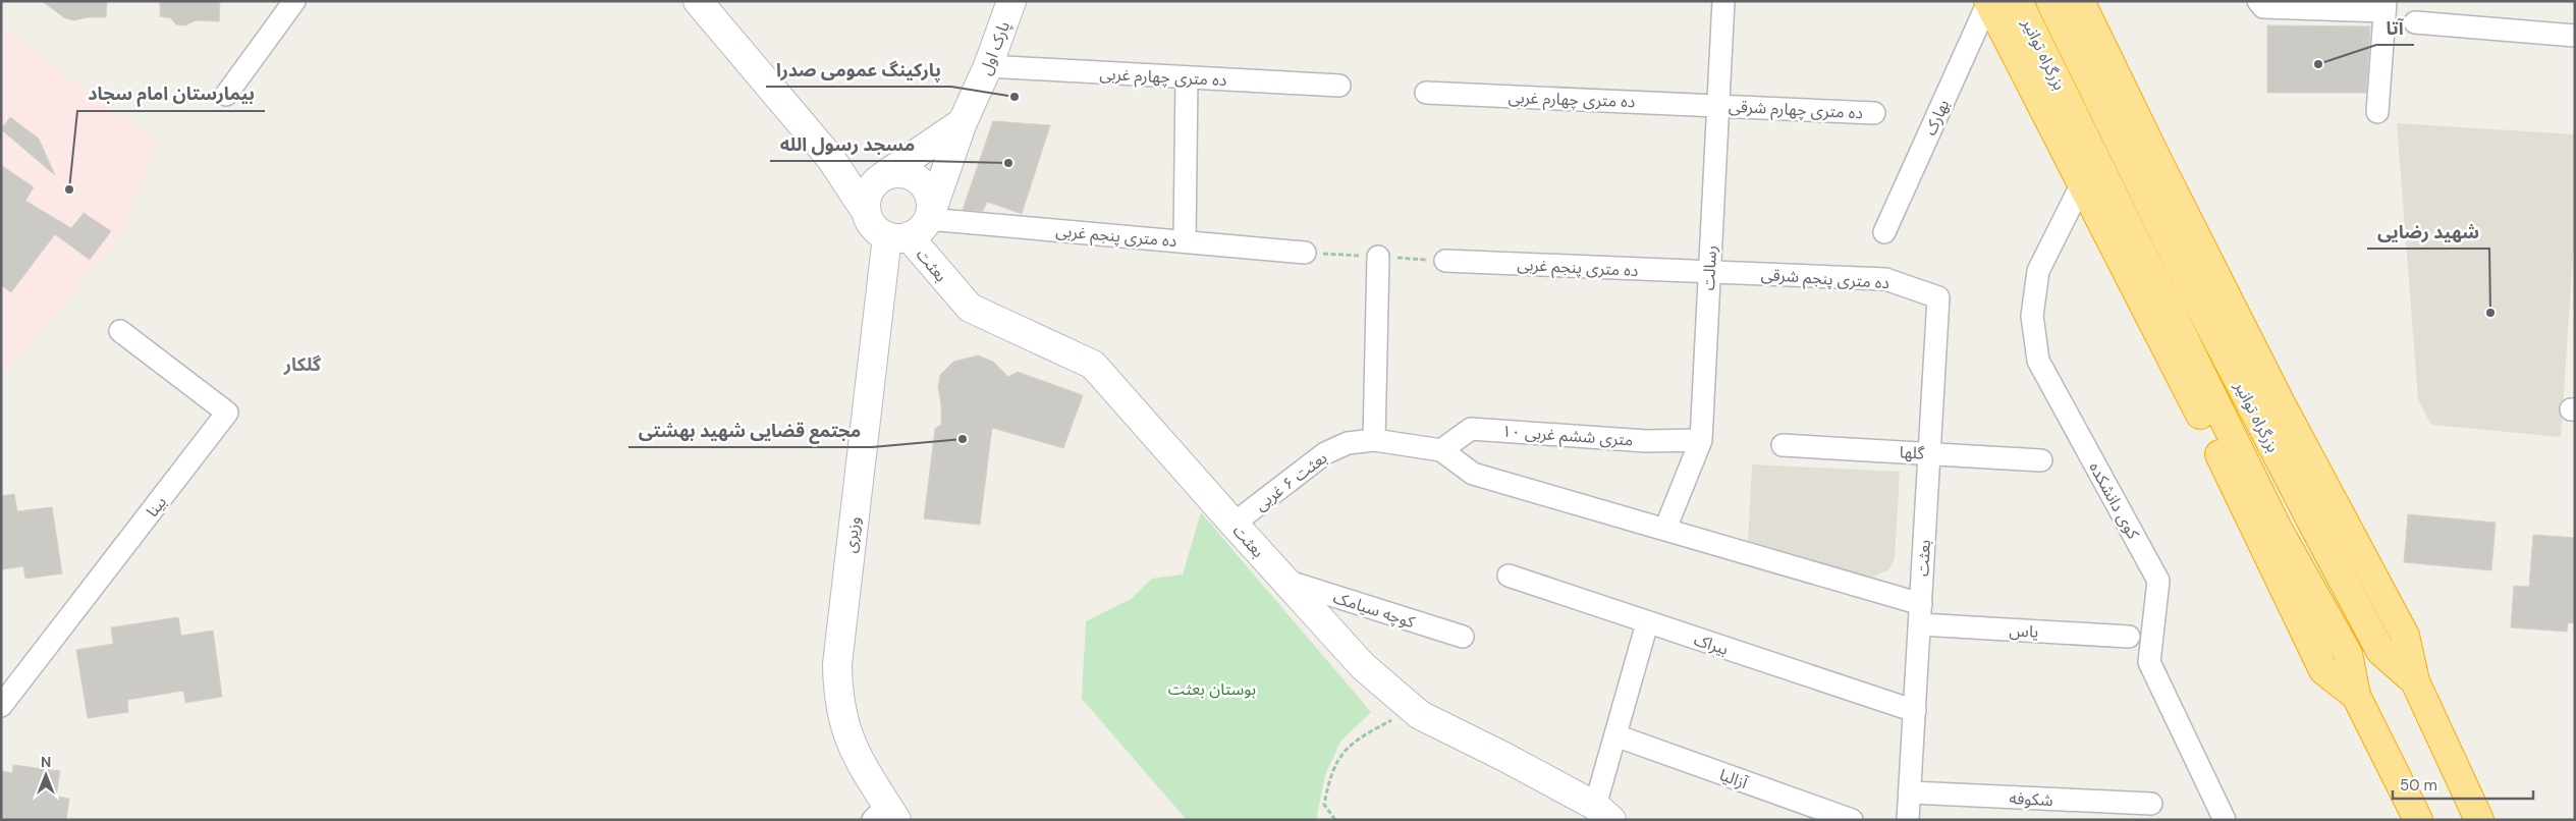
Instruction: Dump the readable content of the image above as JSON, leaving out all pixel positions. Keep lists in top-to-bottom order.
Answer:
{
  "streets": {
    "highway": ["بزرگراه توانیر"],
    "main road": ["پارک اول", "بعثت", "وزیری"],
    "street": [
      "ده متری چهارم غربی",
      "ده متری چهارم شرقی",
      "بهارک",
      "ده متری پنجم غربی",
      "رسالت",
      "ده متری پنجم شرقی",
      "۱۰ متری ششم غربی",
      "گلها",
      "بعثت ۶ غربی",
      "کوی دانشکده",
      "بینا",
      "کوچه سیامک",
      "یاس",
      "بیراک",
      "آزالیا",
      "شکوفه"
    ]
  },
  "crossings": [
    ["پارک اول", "ده متری چهارم غربی"],
    ["پارک اول", "ده متری پنجم غربی"],
    ["پارک اول", "بعثت"],
    ["پارک اول", "وزیری"],
    ["ده متری چهارم غربی", "ده متری چهارم شرقی"],
    ["ده متری چهارم غربی", "رسالت"],
    ["ده متری چهارم شرقی", "رسالت"],
    ["ده متری پنجم غربی", "بعثت"],
    ["ده متری پنجم غربی", "رسالت"],
    ["ده متری پنجم غربی", "ده متری پنجم شرقی"],
    ["ده متری پنجم غربی", "وزیری"],
    ["بعثت", "ده متری پنجم شرقی"],
    ["بعثت", "گلها"],
    ["بعثت", "بعثت ۶ غربی"],
    ["بعثت", "وزیری"],
    ["بعثت", "کوچه سیامک"],
    ["بعثت", "یاس"],
    ["بعثت", "بیراک"],
    ["بعثت", "شکوفه"],
    ["رسالت", "ده متری پنجم شرقی"],
    ["رسالت", "۱۰ متری ششم غربی"],
    ["۱۰ متری ششم غربی", "بعثت ۶ غربی"]
  ],
  "districts": ["گلکار"],
  "parks": ["بوستان بعثت"],
  "places": [
    "آتا",
    "پارکینگ عمومی صدرا",
    "مسجد رسول الله",
    "بیمارستان امام سجاد",
    "شهید رضایی",
    "مجتمع قضایی شهید بهشتی"
  ],
  "scale_bar": "50 m",
  "north": "top"
}
